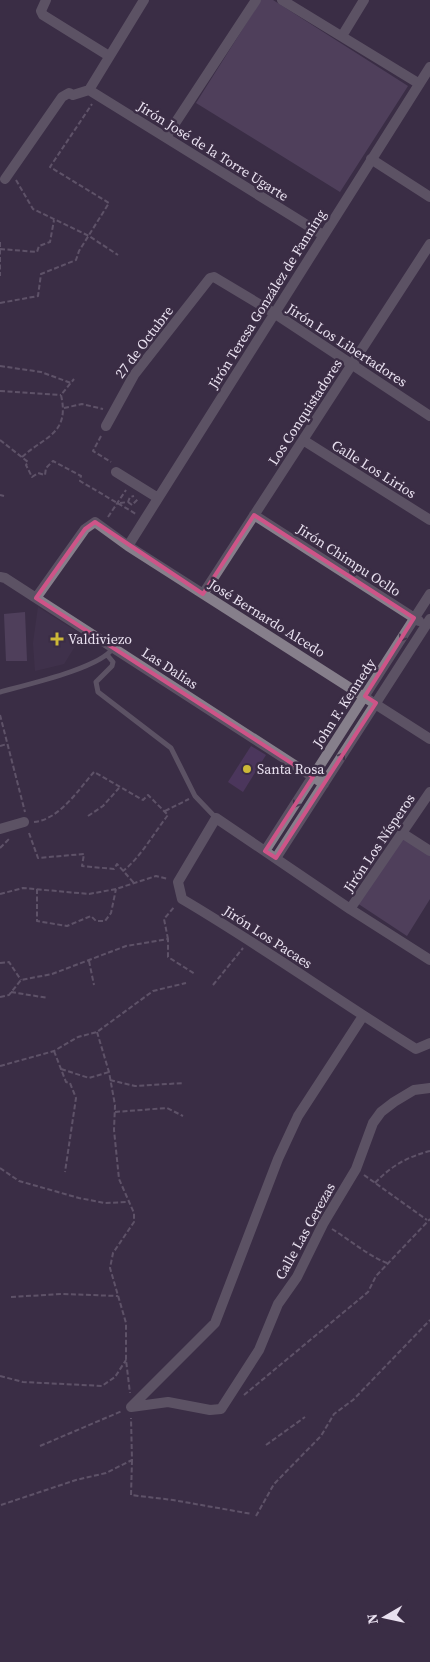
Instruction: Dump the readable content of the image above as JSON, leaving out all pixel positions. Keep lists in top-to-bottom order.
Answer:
{
  "streets": {
    "street": [
      "Jirón José de la Torre Ugarte",
      "Jirón Teresa González de Fanning",
      "27 de Octubre",
      "Jirón Los Libertadores",
      "Los Conquistadores",
      "Calle Los Lirios",
      "Jirón Chimpu Ocllo",
      "José Bernardo Alcedo",
      "Las Dalias",
      "John F. Kennedy",
      "Jirón Los Nísperos",
      "Jirón Los Pacaes",
      "Calle Las Cerezas"
    ]
  },
  "crossings": [
    ["Jirón José de la Torre Ugarte", "Jirón Teresa González de Fanning"],
    ["Jirón Teresa González de Fanning", "Jirón Los Libertadores"],
    ["Jirón Teresa González de Fanning", "José Bernardo Alcedo"],
    ["27 de Octubre", "Jirón Los Libertadores"],
    ["Jirón Los Libertadores", "Los Conquistadores"],
    ["Los Conquistadores", "Calle Los Lirios"],
    ["Los Conquistadores", "Jirón Chimpu Ocllo"],
    ["Los Conquistadores", "José Bernardo Alcedo"],
    ["Jirón Chimpu Ocllo", "John F. Kennedy"],
    ["José Bernardo Alcedo", "Las Dalias"],
    ["José Bernardo Alcedo", "John F. Kennedy"],
    ["Las Dalias", "John F. Kennedy"]
  ],
  "places": {
    "health": ["Valdiviezo"],
    "other": ["Santa Rosa"]
  },
  "north": "left"
}
